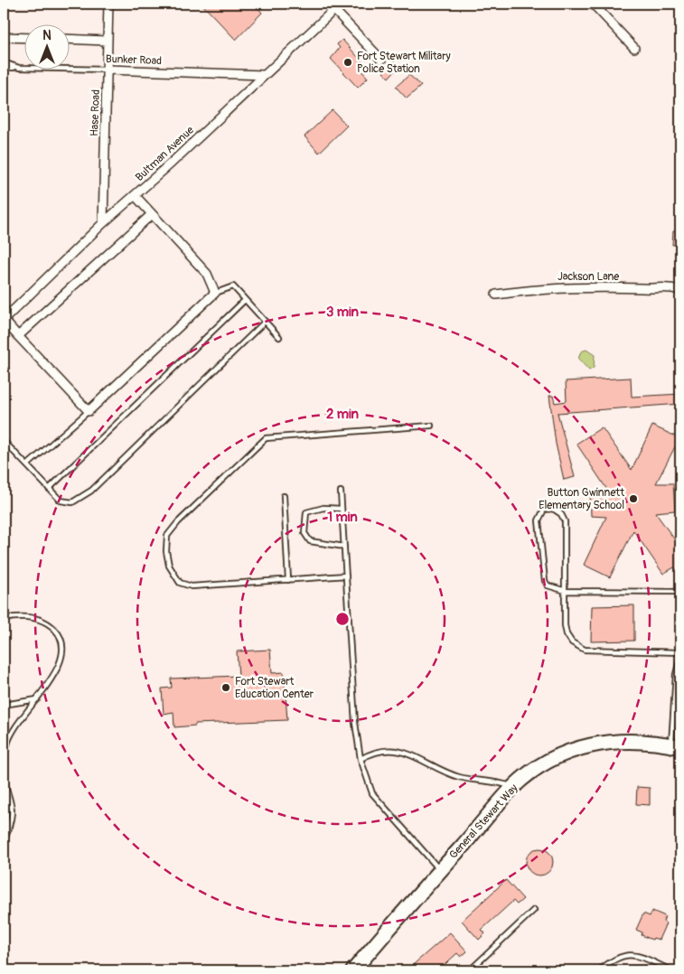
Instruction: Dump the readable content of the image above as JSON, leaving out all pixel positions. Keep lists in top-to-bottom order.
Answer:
{
  "streets": {
    "main road": ["General Stewart Way"],
    "street": [
      "Bunker Road",
      "Hase Road",
      "Bultman Avenue",
      "Jackson Lane"
    ]
  },
  "crossings": [
    ["Bunker Road", "Hase Road"],
    ["Bunker Road", "Bultman Avenue"],
    ["Hase Road", "Bultman Avenue"]
  ],
  "places": ["Fort Stewart Military Police Station", "Button Gwinnett Elementary School", "Fort Stewart Education Center"],
  "north": "top",
  "rings": ["3 min", "2 min", "1 min"]
}
